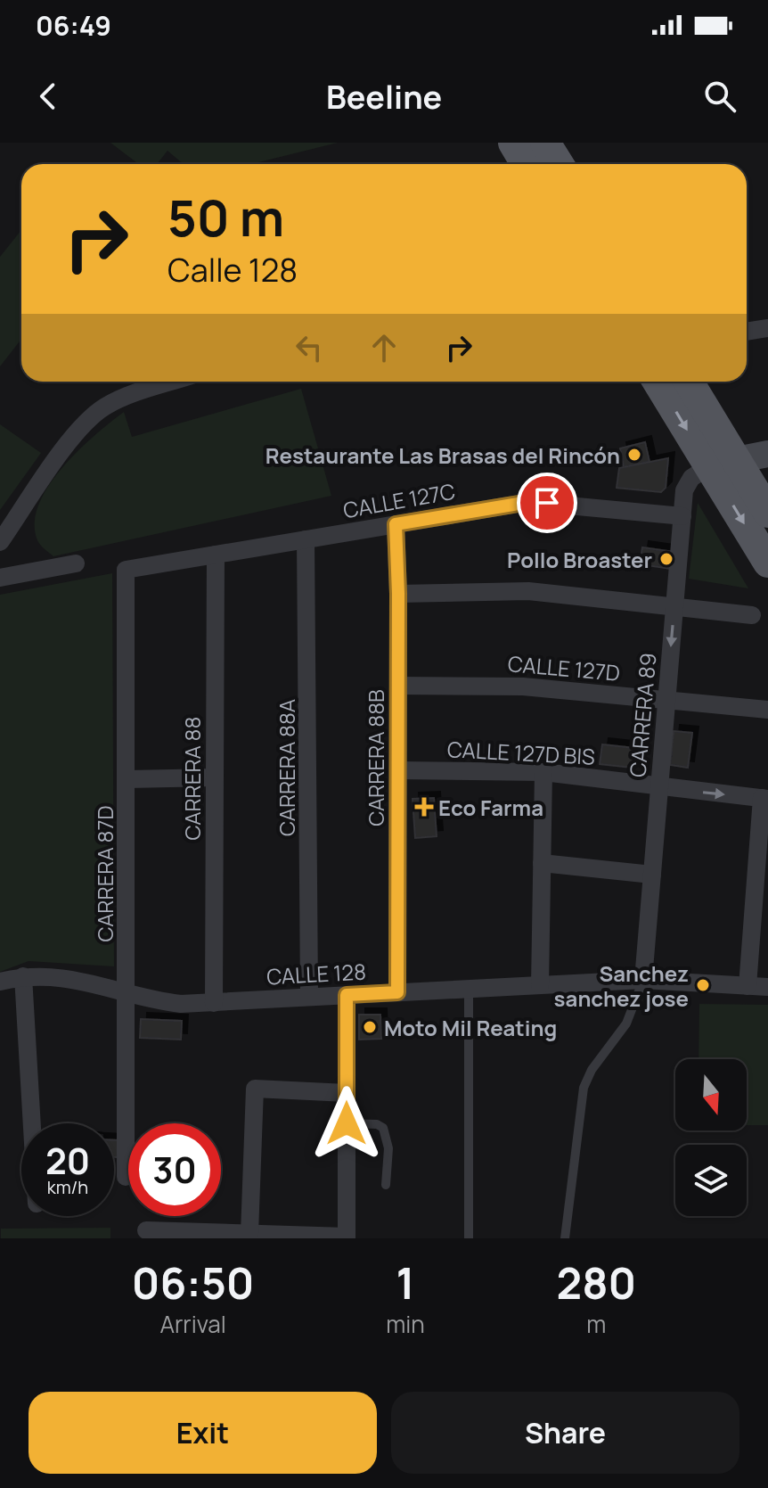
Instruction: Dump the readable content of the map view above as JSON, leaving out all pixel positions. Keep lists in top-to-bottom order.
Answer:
{
  "streets": {
    "street": [
      "CALLE 127C",
      "CALLE 127D",
      "CARRERA 89",
      "CALLE 127D BIS",
      "CARRERA 88B",
      "CARRERA 88A",
      "CARRERA 88",
      "CARRERA 87D",
      "CALLE 128"
    ]
  },
  "crossings": [
    ["CALLE 127C", "CARRERA 89"],
    ["CALLE 127C", "CARRERA 88B"],
    ["CALLE 127C", "CARRERA 88A"],
    ["CALLE 127C", "CARRERA 88"],
    ["CALLE 127C", "CARRERA 87D"],
    ["CALLE 127D", "CARRERA 89"],
    ["CALLE 127D", "CARRERA 88B"],
    ["CARRERA 89", "CALLE 127D BIS"],
    ["CARRERA 89", "CALLE 128"],
    ["CALLE 127D BIS", "CARRERA 88B"],
    ["CARRERA 88B", "CALLE 128"],
    ["CARRERA 88A", "CALLE 128"],
    ["CARRERA 88", "CALLE 128"],
    ["CARRERA 87D", "CALLE 128"]
  ],
  "places": {
    "other": [
      "Restaurante Las Brasas del Rincón",
      "Pollo Broaster",
      "Sanchez sanchez jose",
      "Moto Mil Reating"
    ],
    "health": ["Eco Farma"]
  },
  "north": "bottom",
  "page": {
    "status": "06:49",
    "header": "Beeline",
    "turn": ["50 m", "Calle 128"],
    "speed": "20 km/h",
    "limit": "30",
    "eta": [
      "06:50",
      "Arrival",
      "1",
      "min",
      "280",
      "m"
    ],
    "buttons": ["Exit", "Share"]
  }
}
